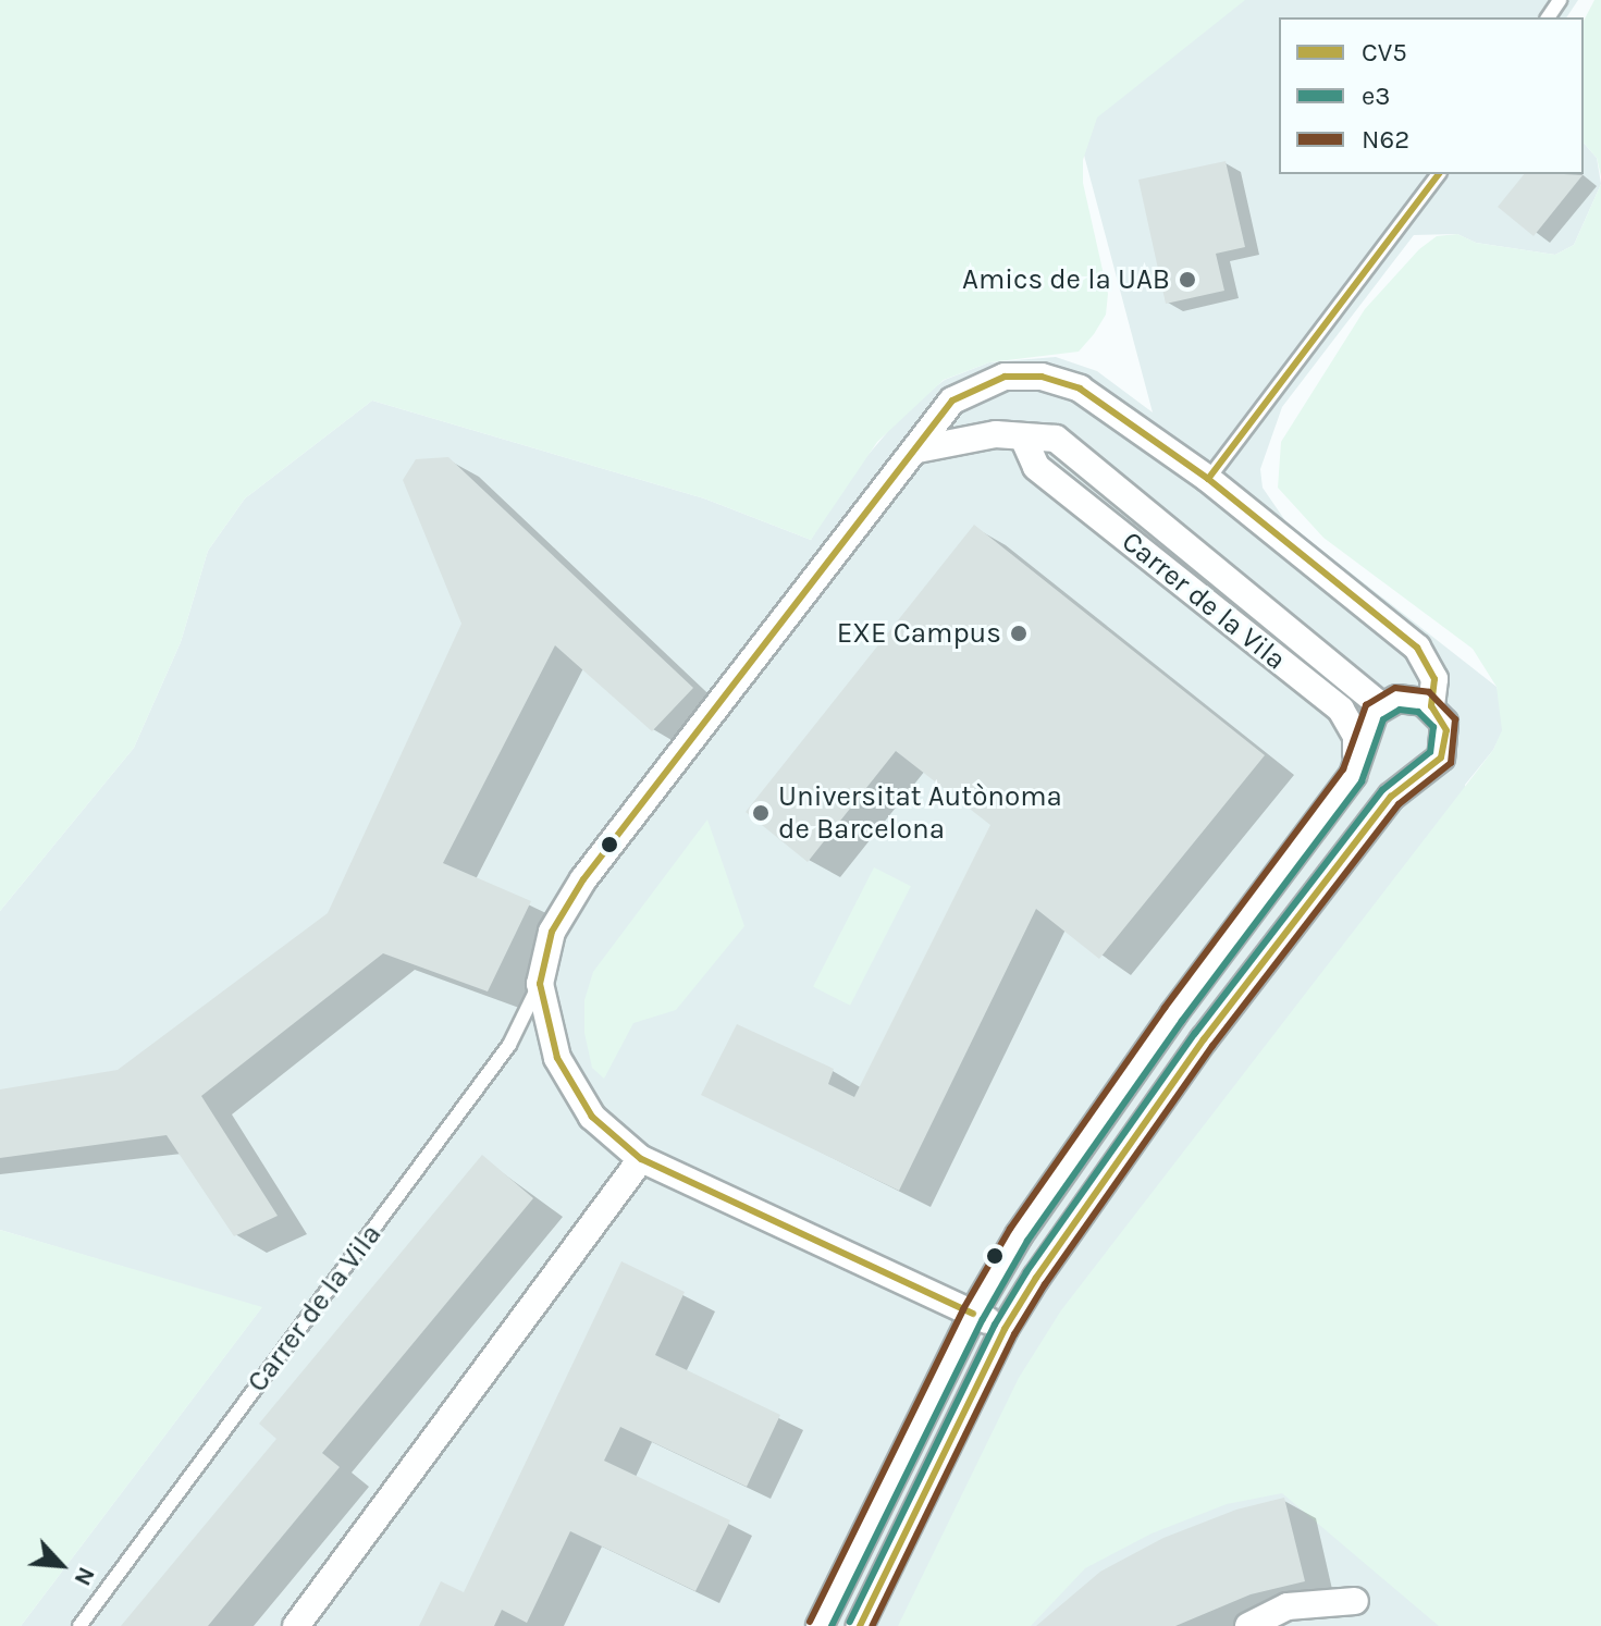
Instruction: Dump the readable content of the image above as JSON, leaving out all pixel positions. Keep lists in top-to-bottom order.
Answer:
{
  "streets": {
    "street": ["Carrer de la Vila"]
  },
  "places": ["Amics de la UAB", "EXE Campus", "Universitat Autònoma de Barcelona"],
  "lines": ["transit line CV5", "transit line N62", "transit line e3"],
  "legend": ["CV5", "e3", "N62"],
  "north": "bottom right"
}
